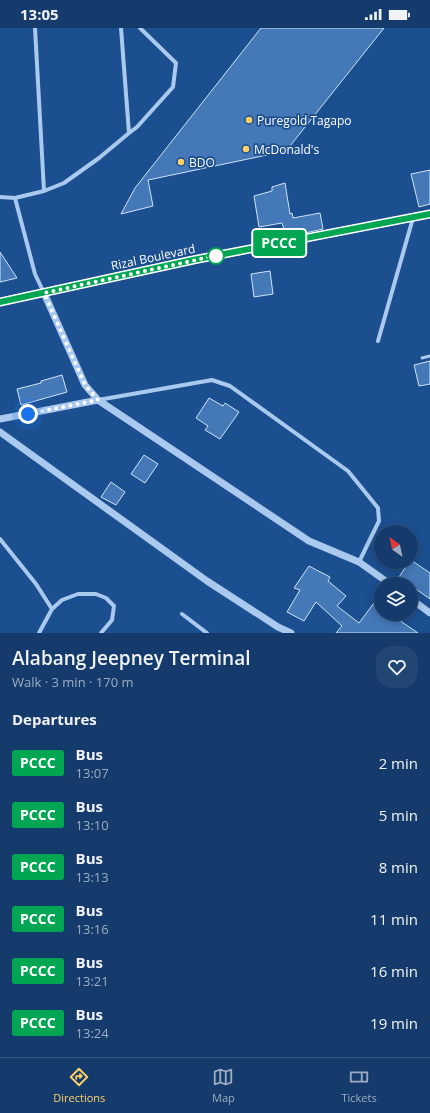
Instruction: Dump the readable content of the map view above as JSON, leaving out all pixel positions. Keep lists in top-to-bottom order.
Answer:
{
  "streets": {
    "main road": ["Rizal Boulevard"]
  },
  "places": ["Puregold Tagapo", "McDonald's", "BDO"],
  "lines": ["bus line PCCC"],
  "north": "top left",
  "page": {
    "status": "13:05",
    "on_map": "PCCC",
    "heading": [
      ["Alabang Jeepney Terminal", "Walk · 3 min · 170 m"],
      "Departures"
    ],
    "list": [
      {
        "mark": "PCCC",
        "name": "Bus",
        "note": "13:07",
        "value": "2 min"
      },
      {
        "mark": "PCCC",
        "name": "Bus",
        "note": "13:10",
        "value": "5 min"
      },
      {
        "mark": "PCCC",
        "name": "Bus",
        "note": "13:13",
        "value": "8 min"
      },
      {
        "mark": "PCCC",
        "name": "Bus",
        "note": "13:16",
        "value": "11 min"
      },
      {
        "mark": "PCCC",
        "name": "Bus",
        "note": "13:21",
        "value": "16 min"
      },
      {
        "mark": "PCCC",
        "name": "Bus",
        "note": "13:24",
        "value": "19 min"
      }
    ],
    "tabs": ["Directions", "Map", "Tickets"]
  }
}
